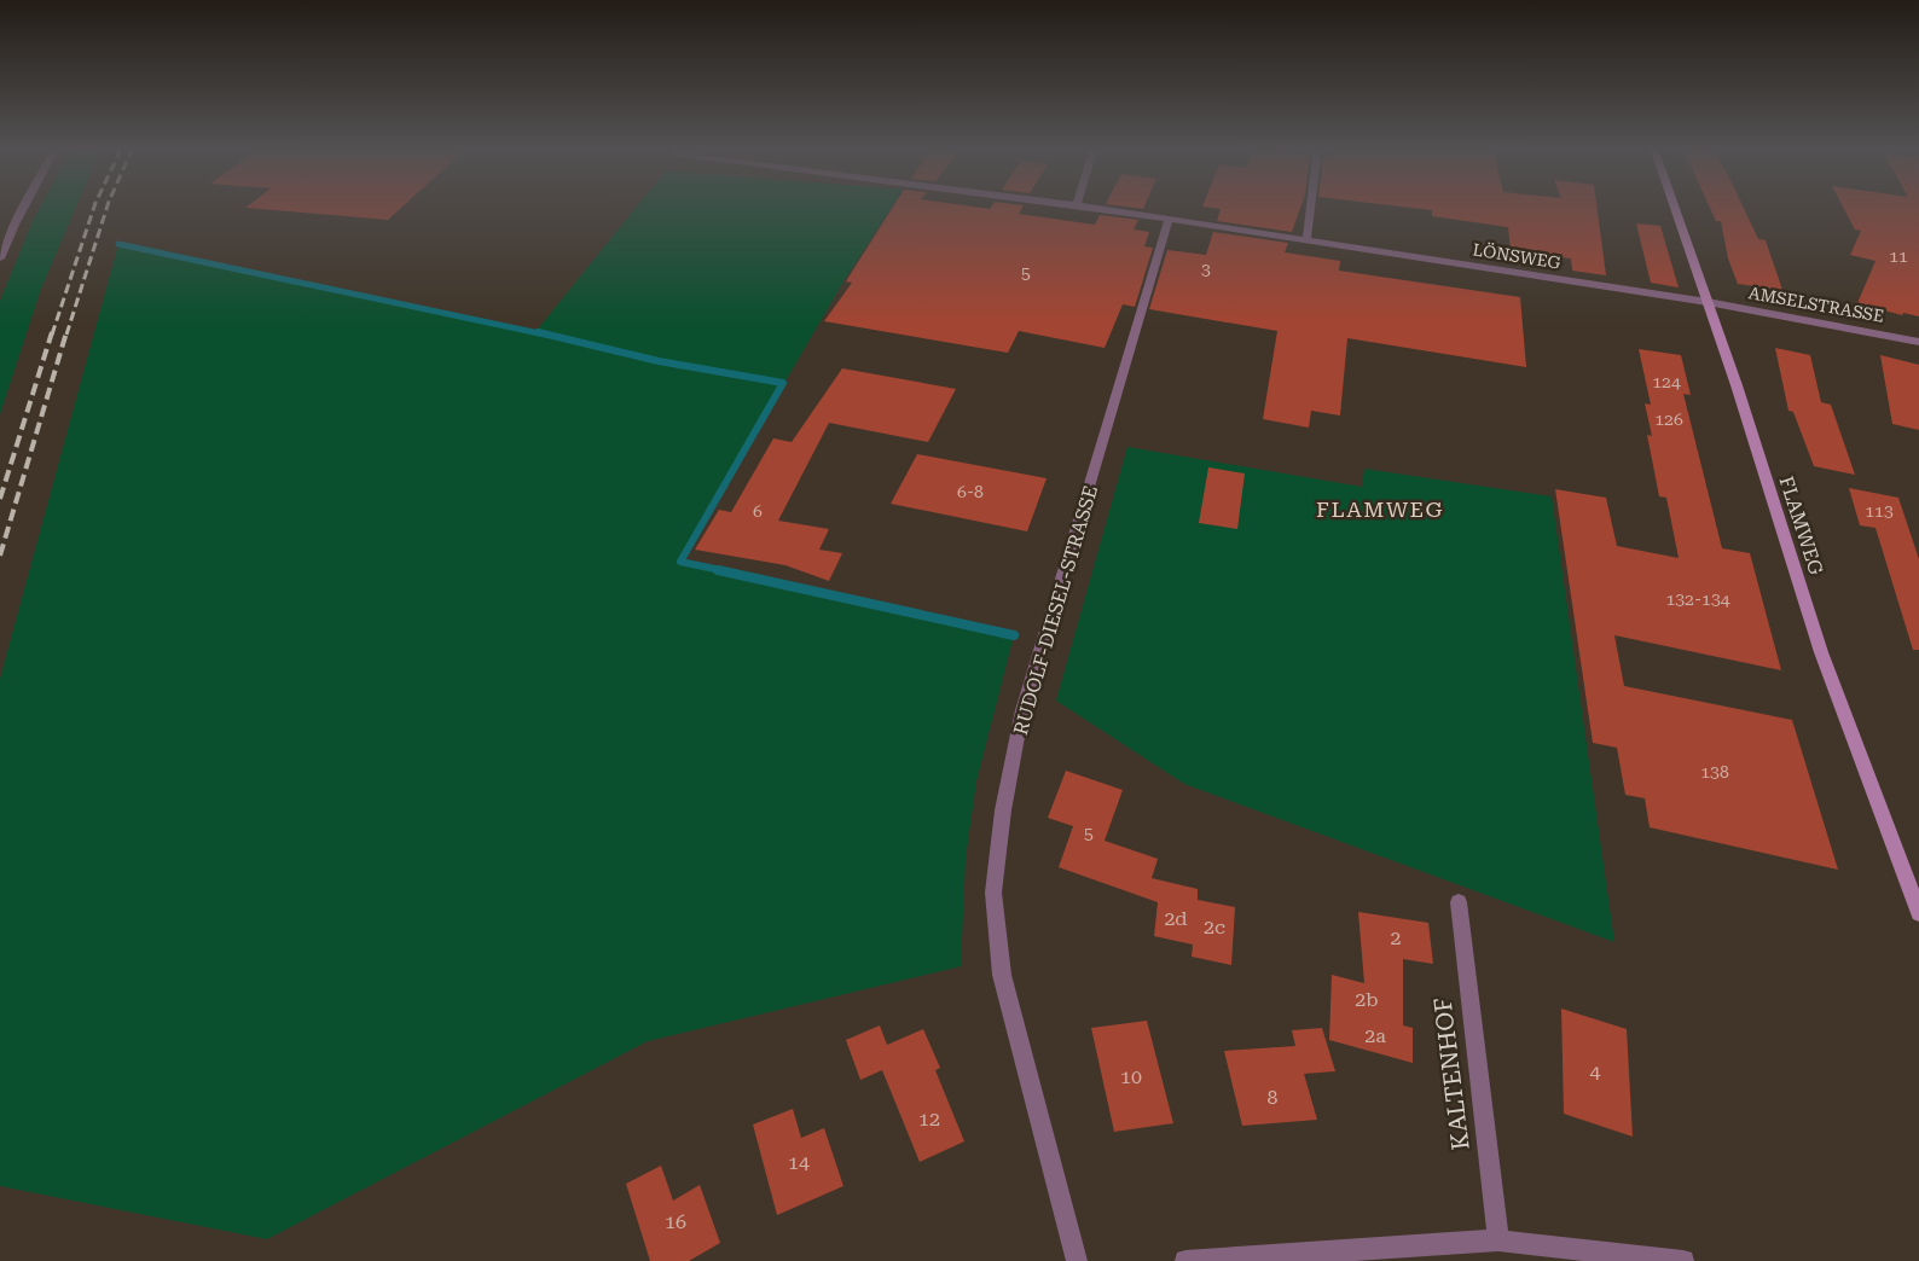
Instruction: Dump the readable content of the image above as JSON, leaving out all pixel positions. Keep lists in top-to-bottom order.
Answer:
{
  "streets": {
    "main road": ["FLAMWEG"],
    "street": [
      "LÖNSWEG",
      "AMSELSTRASSE",
      "RUDOLF-DIESEL-STRASSE",
      "KALTENHOF"
    ]
  },
  "crossings": [
    ["LÖNSWEG", "AMSELSTRASSE"],
    ["LÖNSWEG", "FLAMWEG"],
    ["LÖNSWEG", "RUDOLF-DIESEL-STRASSE"],
    ["AMSELSTRASSE", "FLAMWEG"]
  ],
  "districts": ["FLAMWEG"],
  "house_numbers": [
    "11",
    "3",
    "5",
    "124",
    "126",
    "6-8",
    "6",
    "113",
    "132-134",
    "138",
    "5",
    "2d",
    "2c",
    "2",
    "2b",
    "2a",
    "4",
    "10",
    "8",
    "12",
    "14",
    "16"
  ]
}
